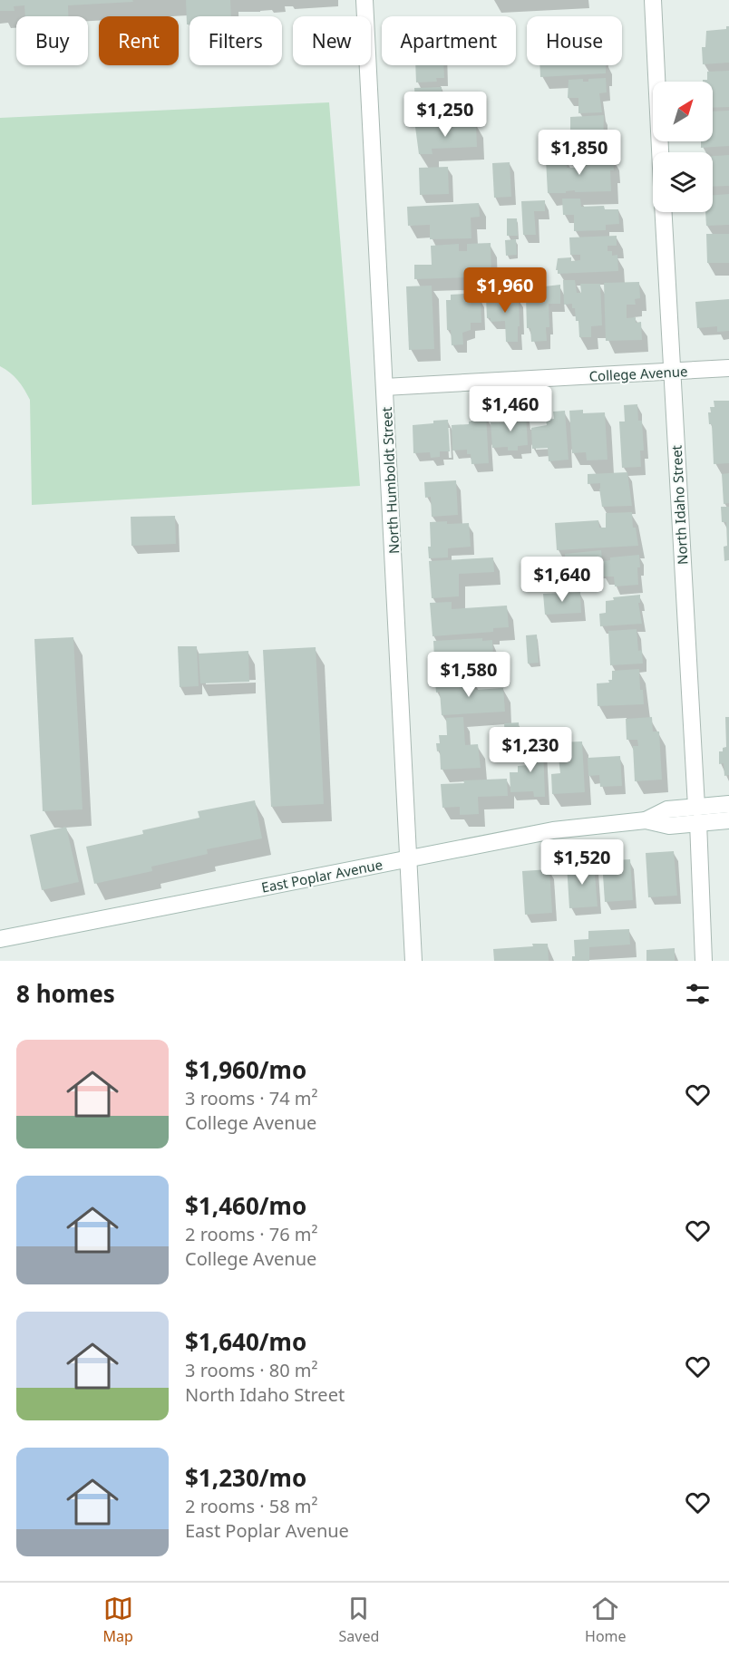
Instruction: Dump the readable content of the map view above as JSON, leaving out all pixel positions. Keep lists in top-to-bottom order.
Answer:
{
  "streets": {
    "street": [
      "College Avenue",
      "North Humboldt Street",
      "North Idaho Street",
      "East Poplar Avenue"
    ]
  },
  "crossings": [
    ["College Avenue", "North Humboldt Street"],
    ["College Avenue", "North Idaho Street"],
    ["North Humboldt Street", "East Poplar Avenue"],
    ["North Idaho Street", "East Poplar Avenue"]
  ],
  "north": "top right",
  "page": {
    "chip": [
      "Buy",
      "Rent",
      "Filters",
      "New",
      "Apartment",
      "House"
    ],
    "price": [
      "$1,250",
      "$1,850",
      "$1,960",
      "$1,460",
      "$1,640",
      "$1,580",
      "$1,230",
      "$1,520"
    ],
    "heading": "8 homes",
    "list": [
      {
        "name": "$1,960/mo",
        "note": "3 rooms · 74 m² · College Avenue"
      },
      {
        "name": "$1,460/mo",
        "note": "2 rooms · 76 m² · College Avenue"
      },
      {
        "name": "$1,640/mo",
        "note": "3 rooms · 80 m² · North Idaho Street"
      },
      {
        "name": "$1,230/mo",
        "note": "2 rooms · 58 m² · East Poplar Avenue"
      }
    ],
    "tabs": ["Map", "Saved", "Home"]
  }
}
